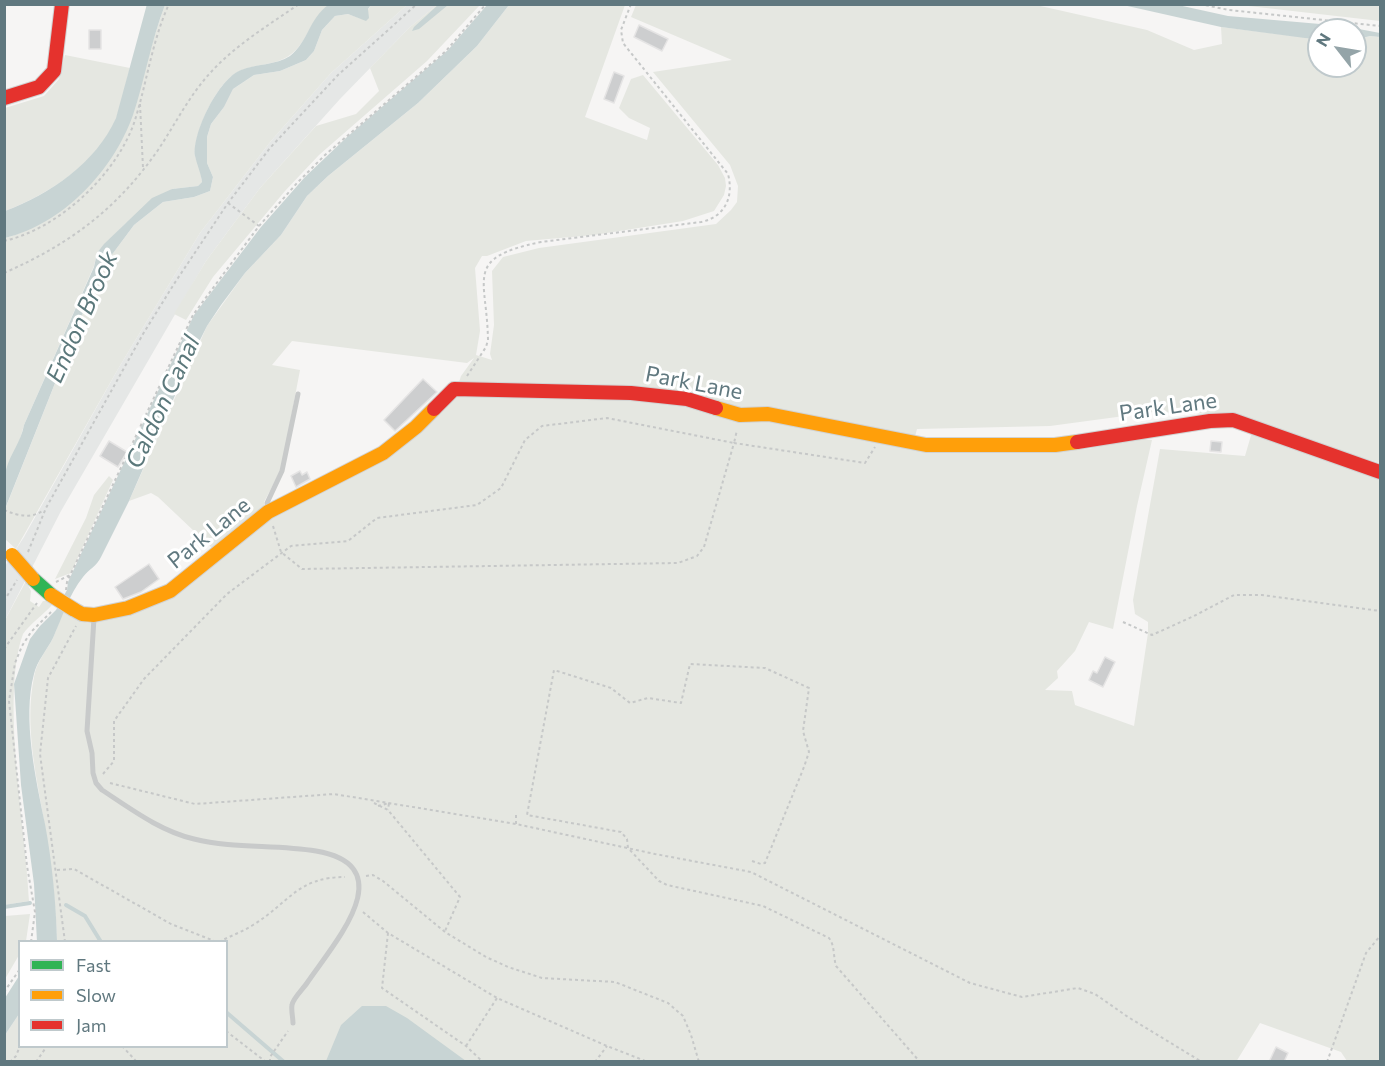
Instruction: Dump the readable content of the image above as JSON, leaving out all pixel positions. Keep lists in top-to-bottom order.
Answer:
{
  "streets": {
    "street": ["Park Lane"]
  },
  "water": ["Endon Brook", "Caldon Canal"],
  "legend": ["Fast", "Slow", "Jam"],
  "north": "top left"
}
